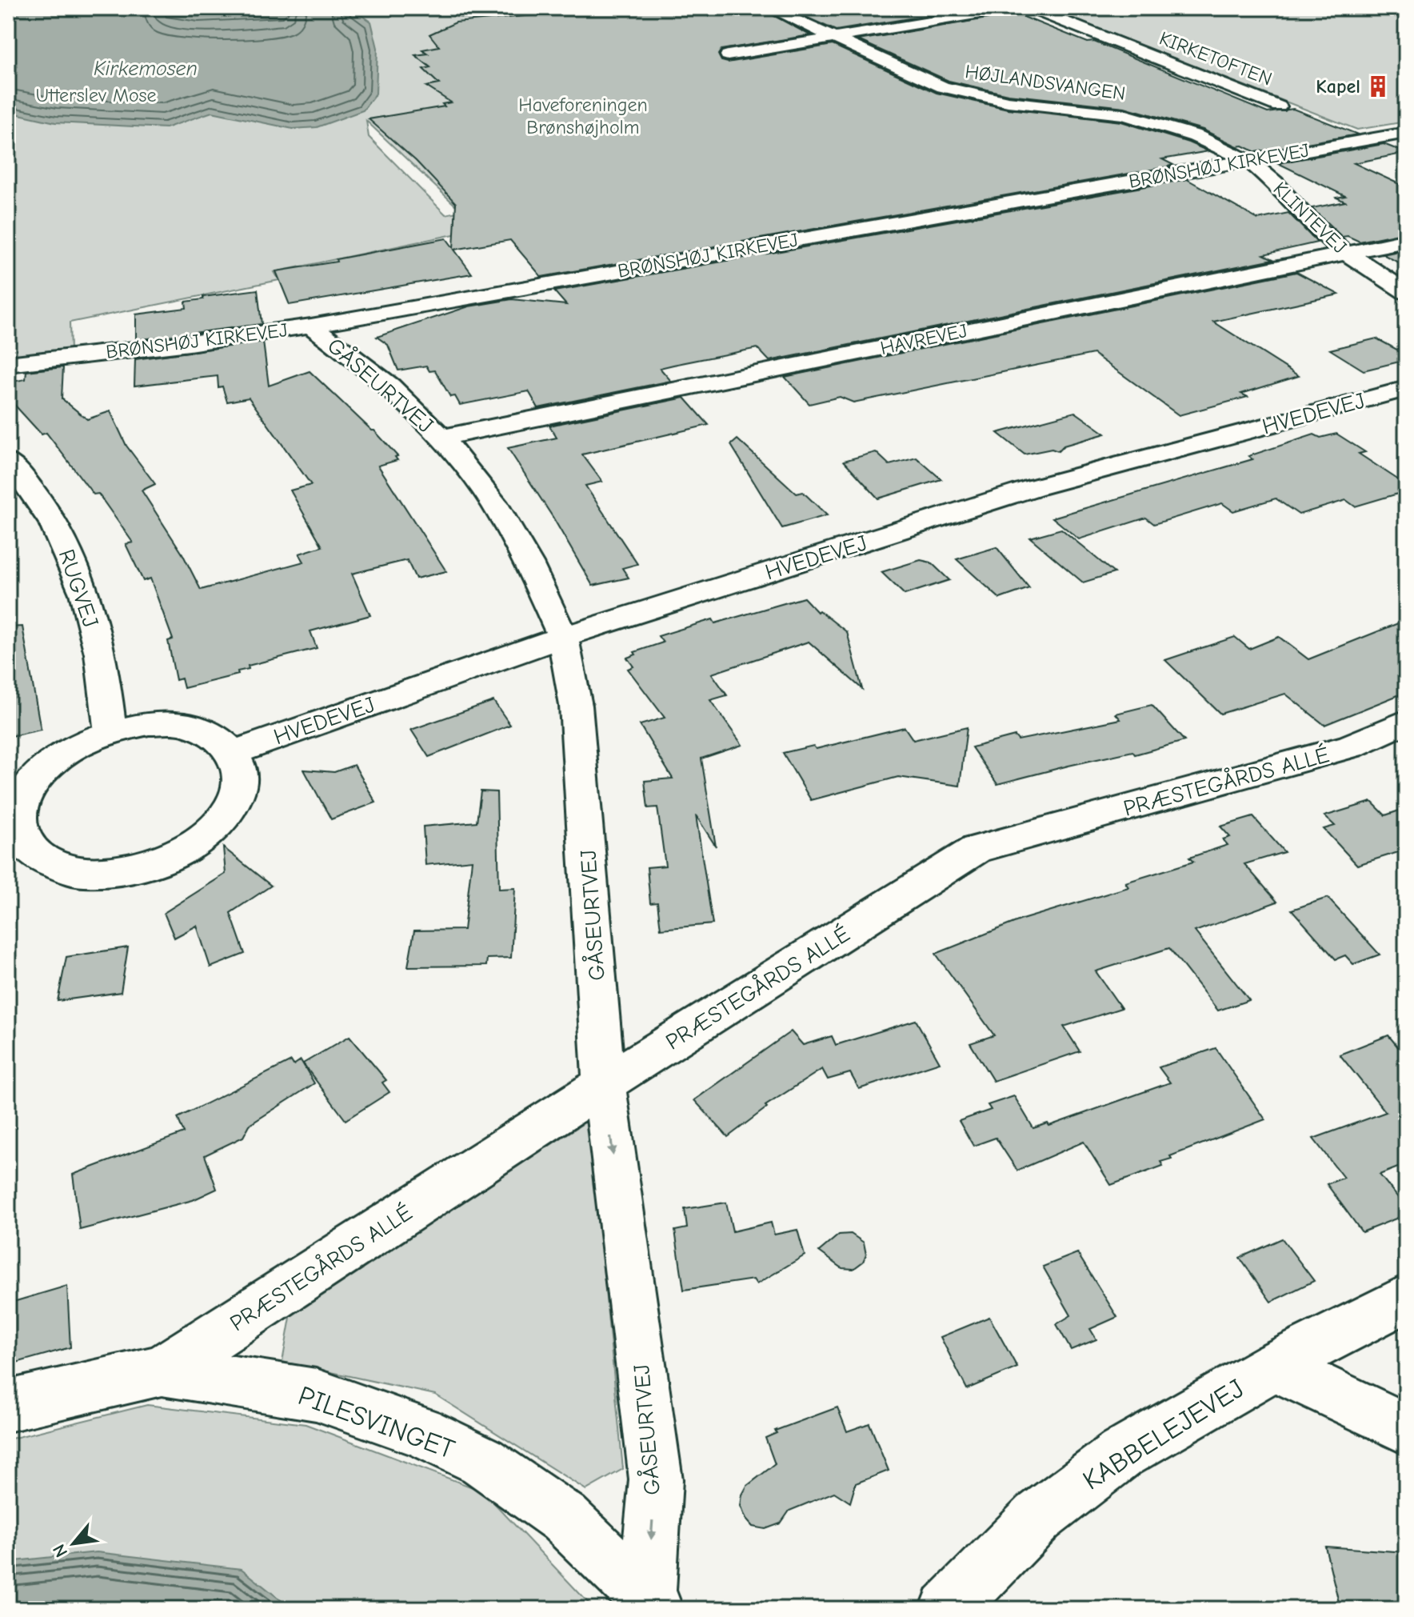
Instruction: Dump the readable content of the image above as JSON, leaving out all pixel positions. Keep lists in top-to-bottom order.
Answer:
{
  "streets": {
    "street": [
      "KIRKETOFTEN",
      "HØJLANDSVANGEN",
      "BRØNSHØJ KIRKEVEJ",
      "KLINTEVEJ",
      "HAVREVEJ",
      "GÅSEURTVEJ",
      "HVEDEVEJ",
      "RUGVEJ",
      "PRÆSTEGÅRDS ALLÉ",
      "PILESVINGET",
      "KABBELEJEVEJ"
    ]
  },
  "crossings": [
    ["HØJLANDSVANGEN", "BRØNSHØJ KIRKEVEJ"],
    ["HØJLANDSVANGEN", "KLINTEVEJ"],
    ["BRØNSHØJ KIRKEVEJ", "KLINTEVEJ"],
    ["BRØNSHØJ KIRKEVEJ", "GÅSEURTVEJ"],
    ["KLINTEVEJ", "HAVREVEJ"],
    ["HAVREVEJ", "GÅSEURTVEJ"],
    ["GÅSEURTVEJ", "HVEDEVEJ"],
    ["GÅSEURTVEJ", "PRÆSTEGÅRDS ALLÉ"],
    ["GÅSEURTVEJ", "PILESVINGET"],
    ["HVEDEVEJ", "RUGVEJ"],
    ["PRÆSTEGÅRDS ALLÉ", "PILESVINGET"]
  ],
  "one_way": ["GÅSEURTVEJ"],
  "water": ["Kirkemosen"],
  "parks": ["Utterslev Mose", "Haveforeningen Brønshøjholm"],
  "places": {
    "building": ["Kapel"]
  },
  "north": "bottom left"
}
